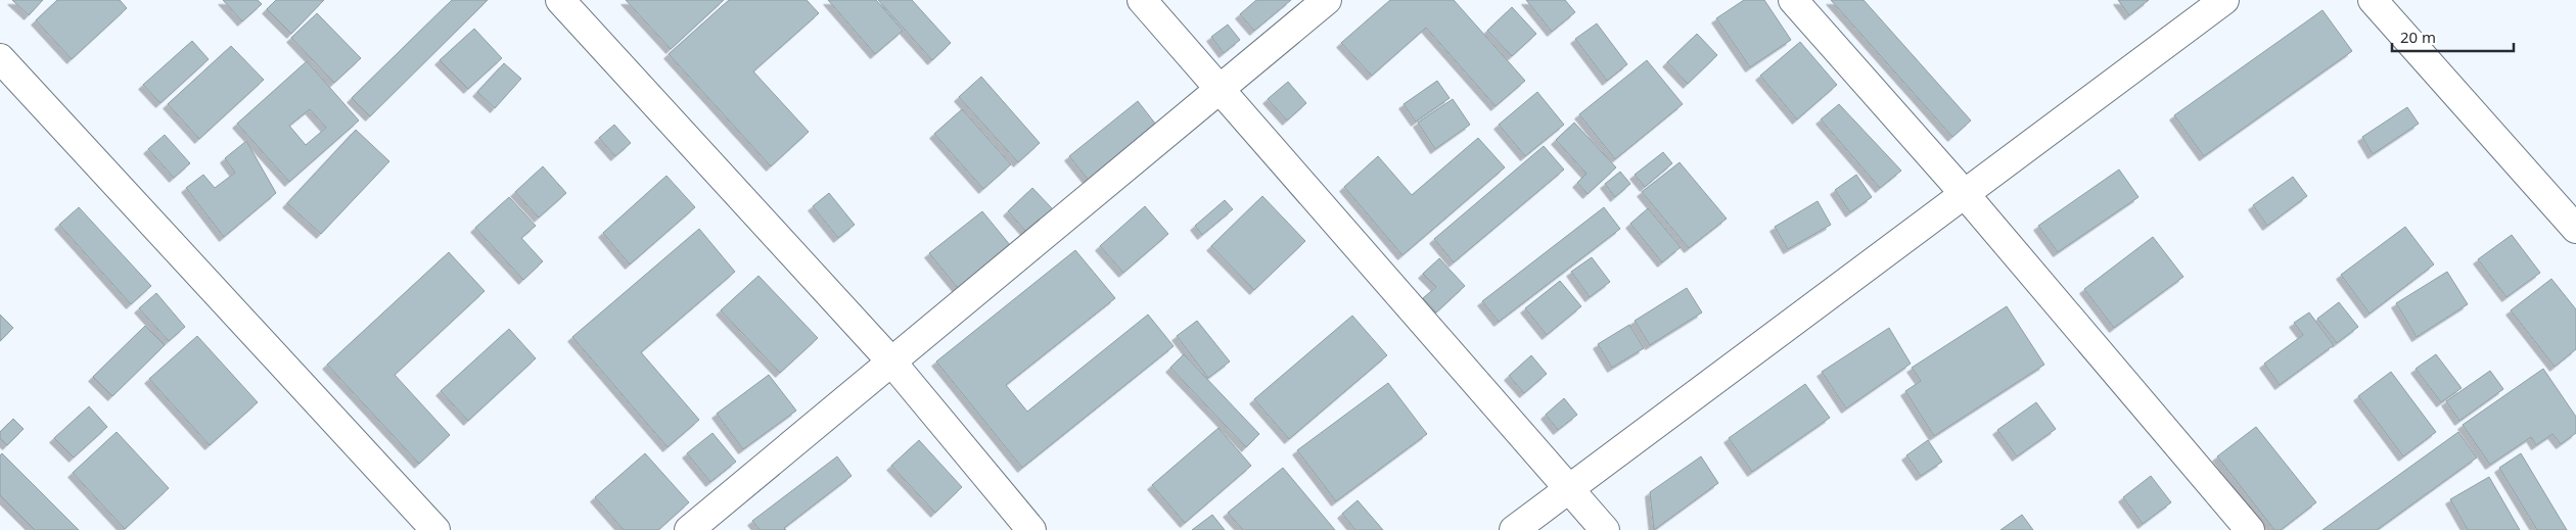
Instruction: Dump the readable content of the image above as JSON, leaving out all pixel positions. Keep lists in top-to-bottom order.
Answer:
{
  "scale_bar": "20 m"
}
